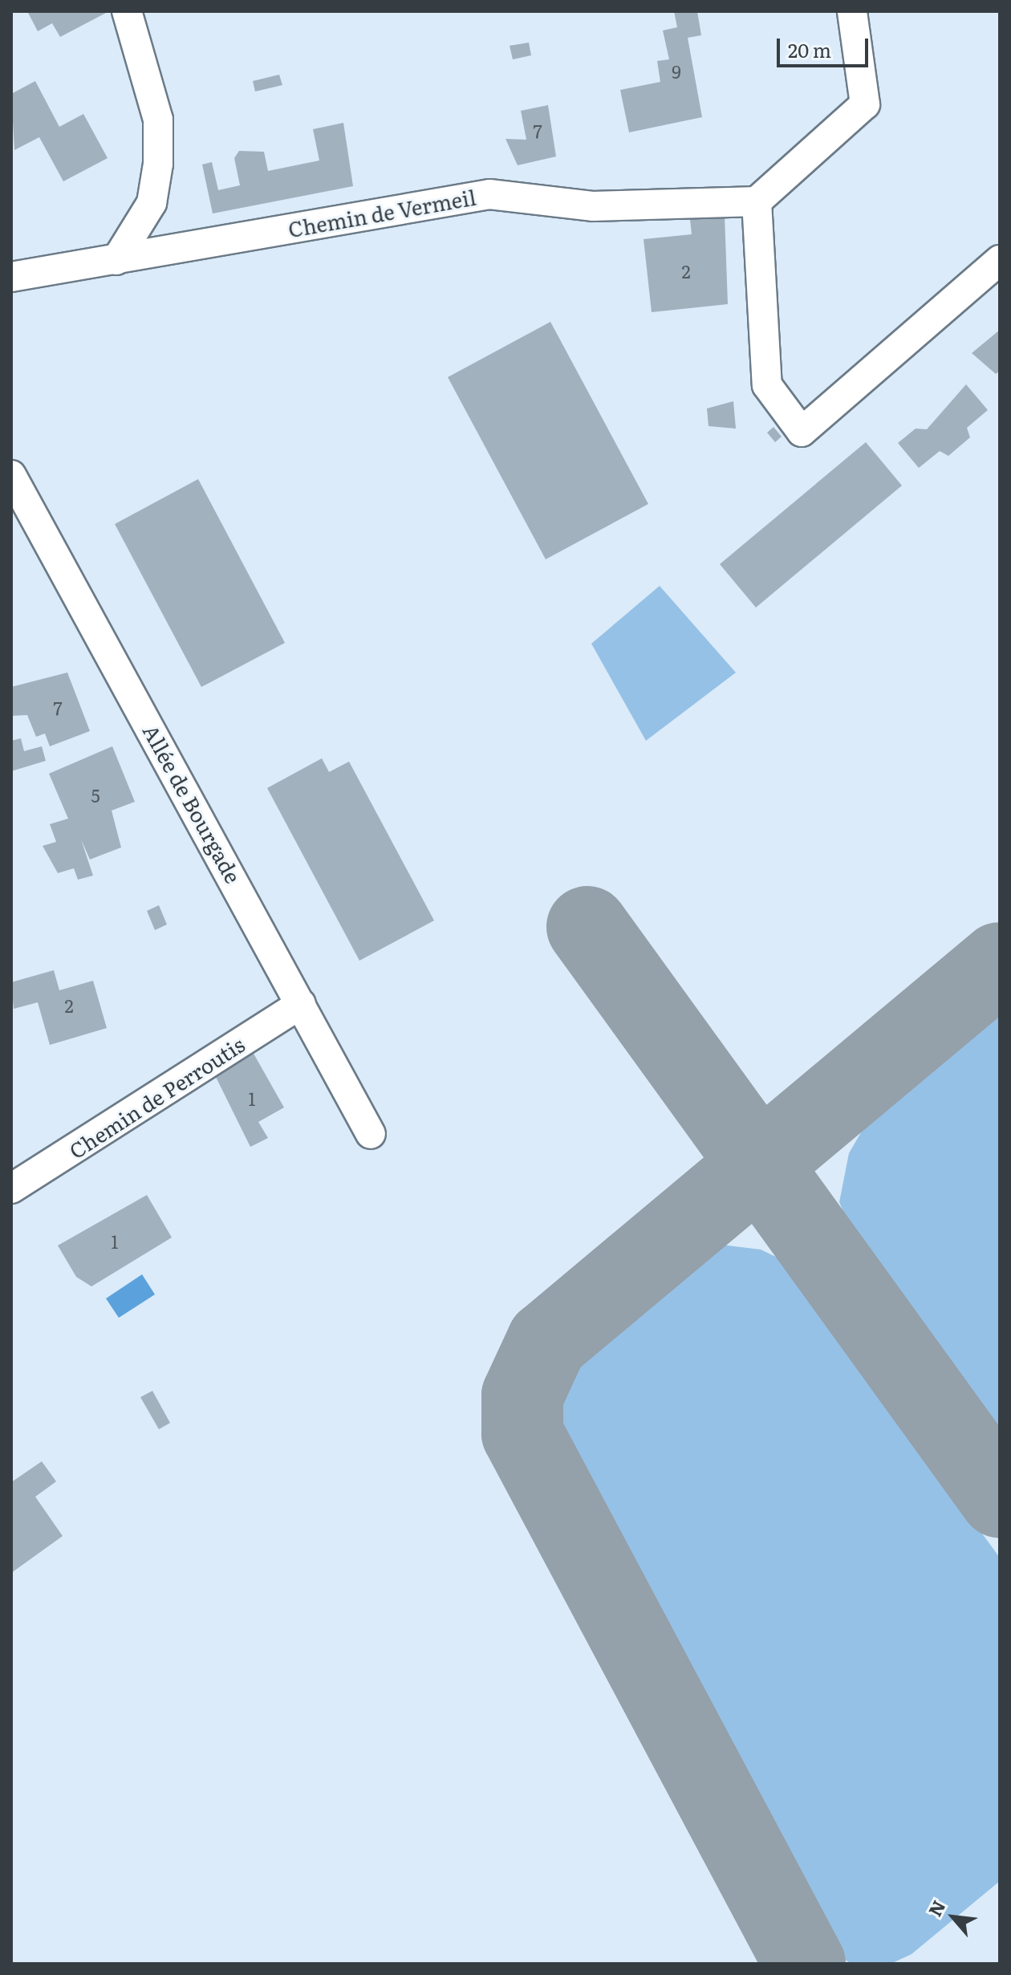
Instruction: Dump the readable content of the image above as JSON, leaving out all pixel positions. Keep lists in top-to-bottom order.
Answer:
{
  "streets": {
    "street": ["Chemin de Vermeil", "Allée de Bourgade", "Chemin de Perroutis"]
  },
  "crossings": [
    ["Allée de Bourgade", "Chemin de Perroutis"]
  ],
  "house_numbers": [
    "9",
    "7",
    "2",
    "7",
    "5",
    "2",
    "1",
    "1"
  ],
  "scale_bar": "20 m",
  "north": "top left"
}
